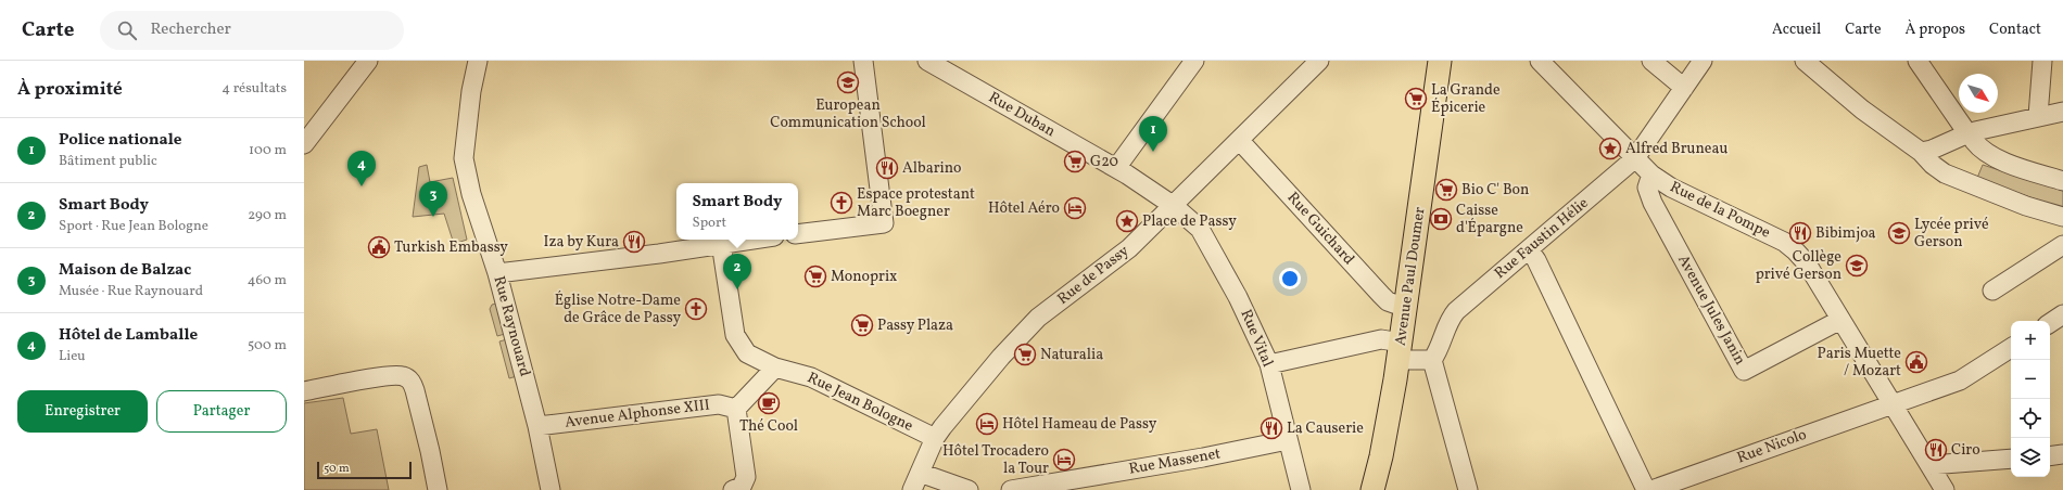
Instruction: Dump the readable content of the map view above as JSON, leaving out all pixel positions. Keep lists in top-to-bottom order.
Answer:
{
  "streets": {
    "main road": ["Avenue Paul Doumer"],
    "street": [
      "Rue Duban",
      "Rue de la Pompe",
      "Rue Guichard",
      "Rue Faustin Hélie",
      "Rue de Passy",
      "Avenue Jules Janin",
      "Rue Raynouard",
      "Rue Vital",
      "Rue Jean Bologne",
      "Avenue Alphonse XIII",
      "Rue Nicolo",
      "Rue Massenet"
    ]
  },
  "crossings": [
    ["Rue de la Pompe", "Rue Faustin Hélie"],
    ["Rue de la Pompe", "Avenue Jules Janin"],
    ["Rue de la Pompe", "Rue Nicolo"],
    ["Rue Guichard", "Rue de Passy"],
    ["Rue Guichard", "Avenue Paul Doumer"],
    ["Rue de Passy", "Rue Vital"],
    ["Rue de Passy", "Rue Jean Bologne"],
    ["Rue Raynouard", "Avenue Alphonse XIII"],
    ["Rue Vital", "Rue Massenet"]
  ],
  "places": {
    "school or university": ["European Communication School", "Lycée privé Gerson", "Collège privé Gerson"],
    "supermarket": [
      "La Grande Épicerie",
      "G20",
      "Bio C' Bon",
      "Monoprix",
      "Passy Plaza",
      "Naturalia"
    ],
    "place": ["Alfred Bruneau", "Place de Passy"],
    "restaurant": [
      "Albarino",
      "Bibimjoa",
      "Iza by Kura",
      "La Causerie",
      "Ciro"
    ],
    "church": ["Espace protestant Marc Boegner", "Église Notre-Dame de Grâce de Passy"],
    "hotel": ["Hôtel Aéro", "Hôtel Hameau de Passy", "Hôtel Trocadero la Tour"],
    "bank": ["Caisse d'Épargne"],
    "public building": ["Turkish Embassy", "Paris Muette / Mozart"],
    "cafe": ["Thé Cool"]
  },
  "scale_bar": "50 m",
  "north": "bottom right",
  "page": {
    "header": "Carte",
    "search": "Rechercher",
    "nav": [
      "Accueil",
      "Carte",
      "À propos",
      "Contact"
    ],
    "heading": ["À proximité", "4 résultats"],
    "pins": [
      "1",
      "4",
      "3",
      "2"
    ],
    "list": [
      {
        "mark": "1",
        "name": "Police nationale",
        "note": "Bâtiment public",
        "value": "100 m"
      },
      {
        "mark": "2",
        "name": "Smart Body",
        "note": "Sport · Rue Jean Bologne",
        "value": "290 m"
      },
      {
        "mark": "3",
        "name": "Maison de Balzac",
        "note": "Musée · Rue Raynouard",
        "value": "460 m"
      },
      {
        "mark": "4",
        "name": "Hôtel de Lamballe",
        "note": "Lieu",
        "value": "500 m"
      }
    ],
    "popup": ["Smart Body", "Sport"],
    "map_buttons": ["+", "−"],
    "buttons": ["Enregistrer", "Partager"],
    "scale": "50 m"
  }
}
